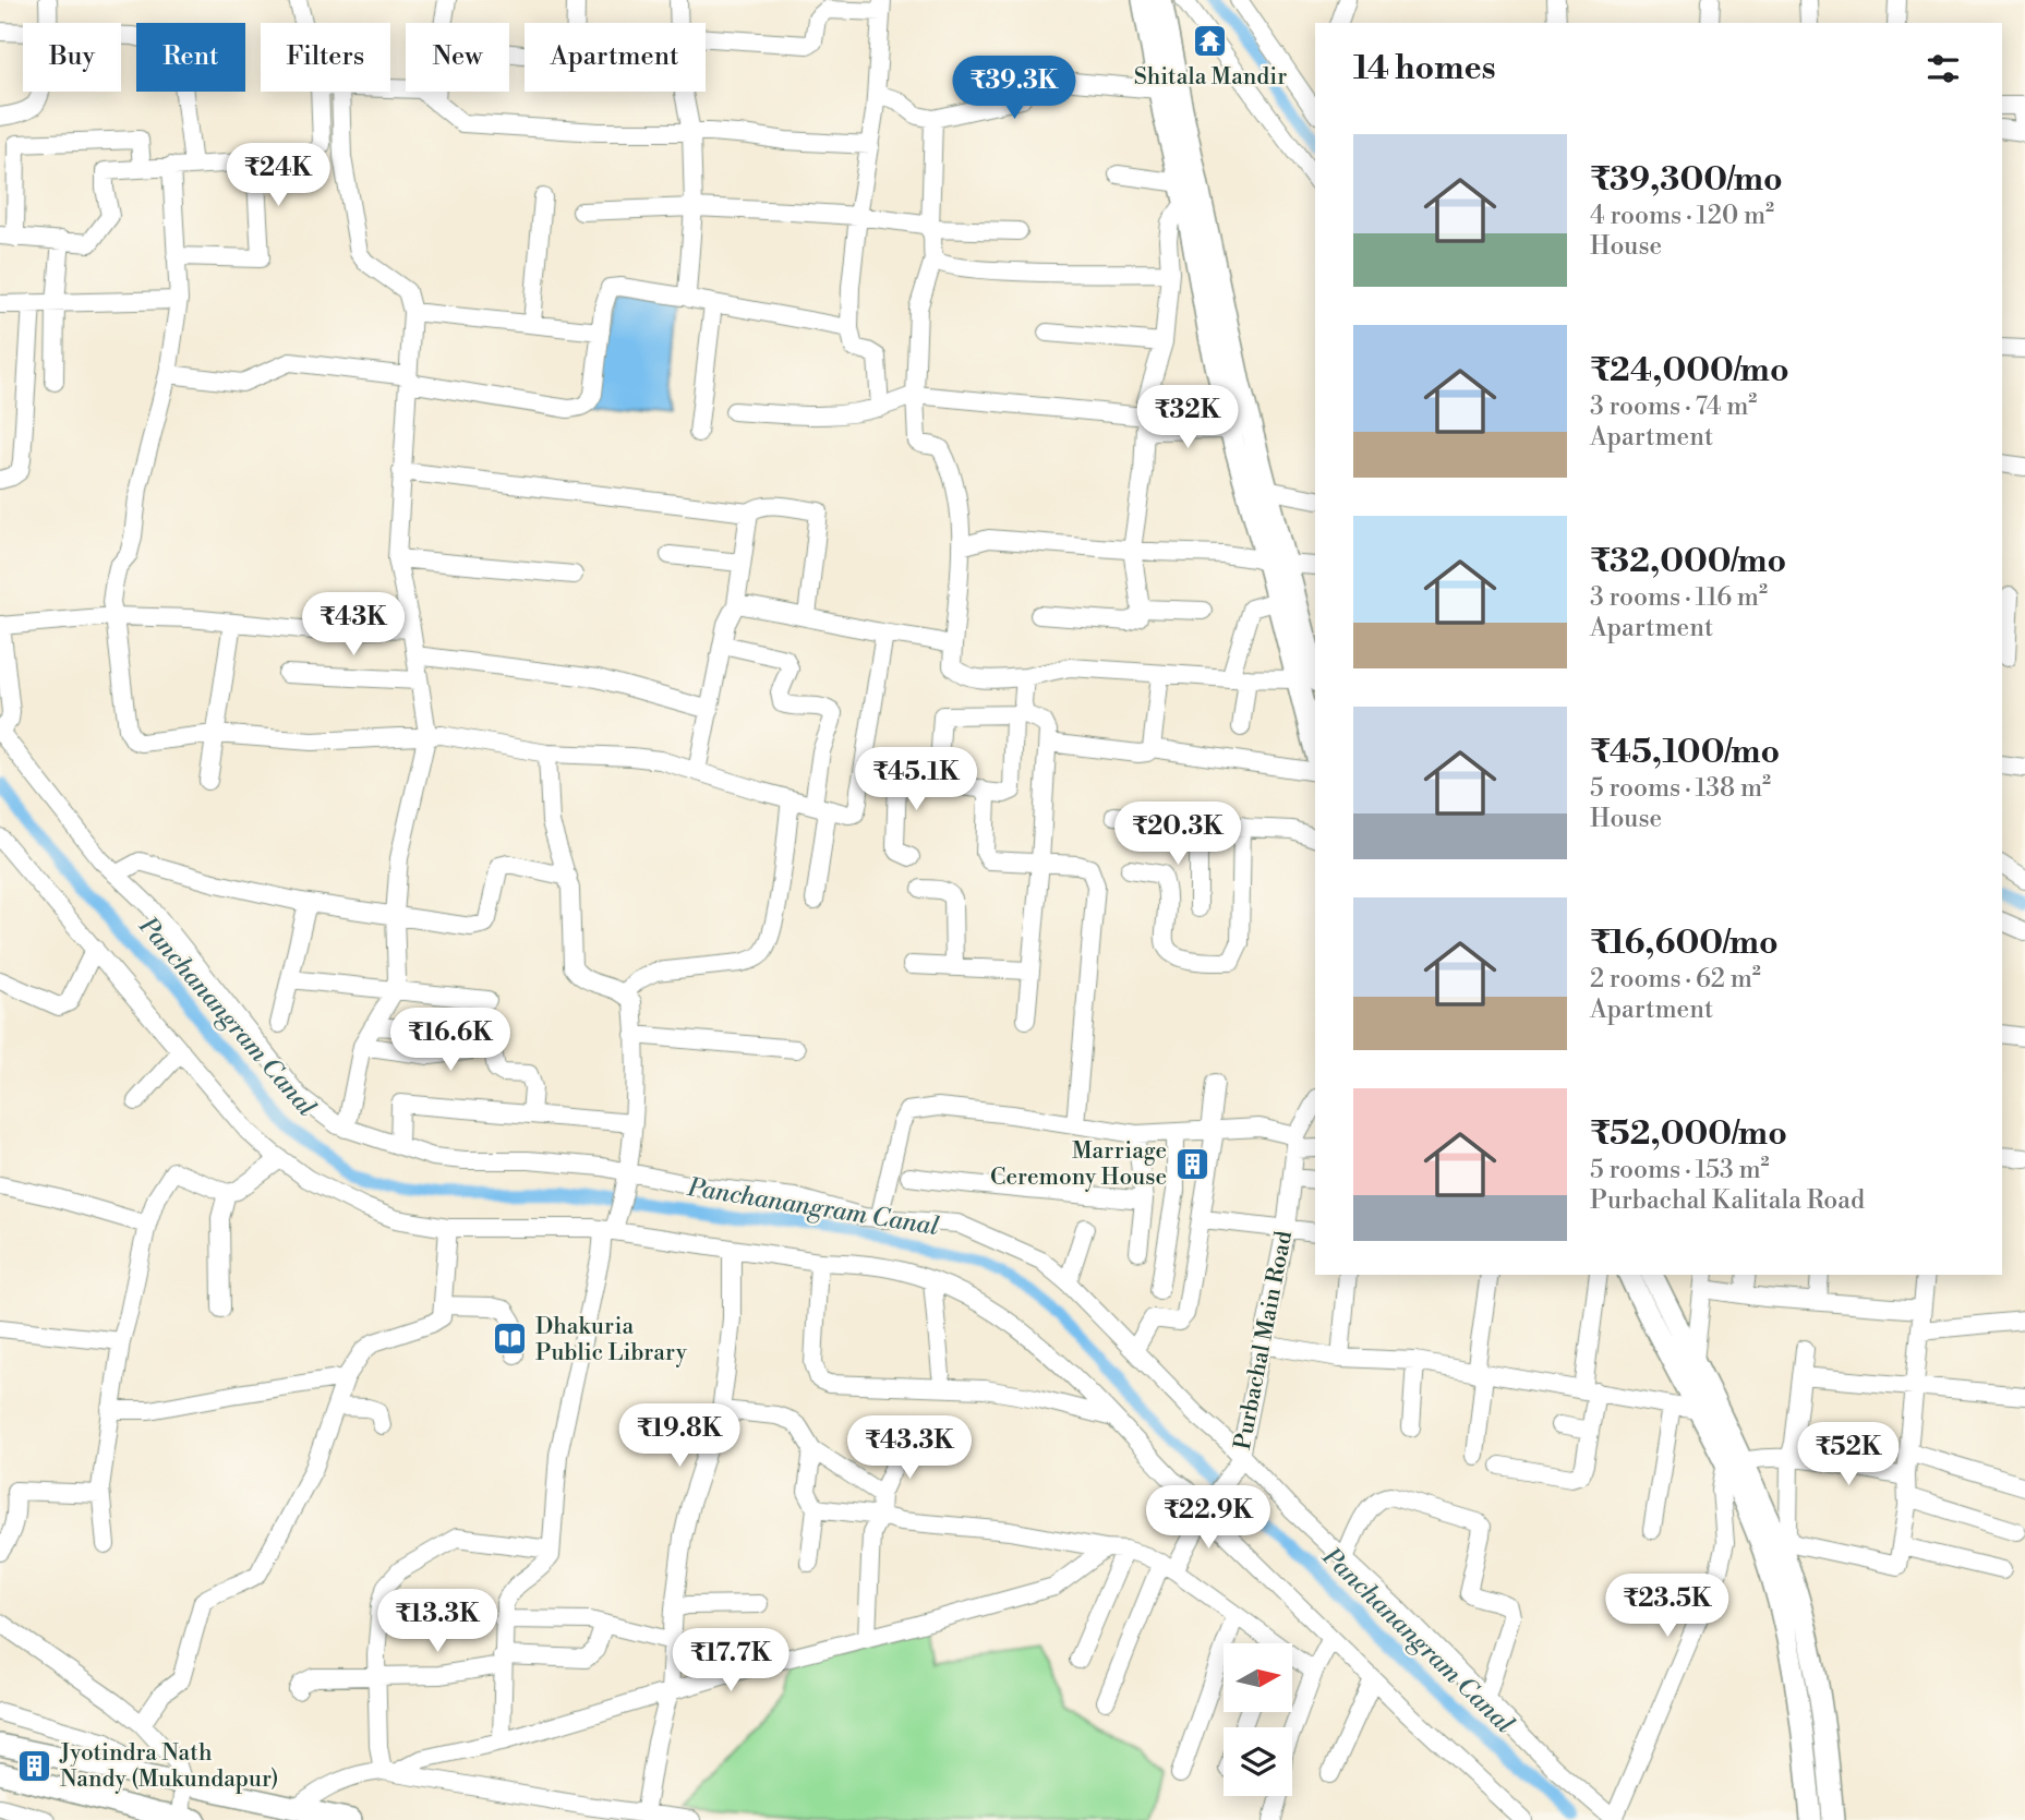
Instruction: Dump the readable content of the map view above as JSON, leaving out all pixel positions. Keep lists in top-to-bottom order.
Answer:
{
  "streets": {
    "street": ["Purbachal Main Road"]
  },
  "water": ["Panchanangram Canal"],
  "places": {
    "temple": ["Shitala Mandir"],
    "building": ["Marriage Ceremony House", "Jyotindra Nath Nandy (Mukundapur)"],
    "library": ["Dhakuria Public Library"]
  },
  "north": "right",
  "page": {
    "chip": [
      "Buy",
      "Rent",
      "Filters",
      "New",
      "Apartment"
    ],
    "heading": "14 homes",
    "price": [
      "₹39.3K",
      "₹24K",
      "₹32K",
      "₹43K",
      "₹45.1K",
      "₹20.3K",
      "₹16.6K",
      "₹19.8K",
      "₹43.3K",
      "₹52K",
      "₹22.9K",
      "₹23.5K",
      "₹13.3K",
      "₹17.7K"
    ],
    "list": [
      {
        "name": "₹39,300/mo",
        "note": "4 rooms · 120 m² · House"
      },
      {
        "name": "₹24,000/mo",
        "note": "3 rooms · 74 m² · Apartment"
      },
      {
        "name": "₹32,000/mo",
        "note": "3 rooms · 116 m² · Apartment"
      },
      {
        "name": "₹45,100/mo",
        "note": "5 rooms · 138 m² · House"
      },
      {
        "name": "₹16,600/mo",
        "note": "2 rooms · 62 m² · Apartment"
      },
      {
        "name": "₹52,000/mo",
        "note": "5 rooms · 153 m² · Purbachal Kalitala Road"
      }
    ]
  }
}
